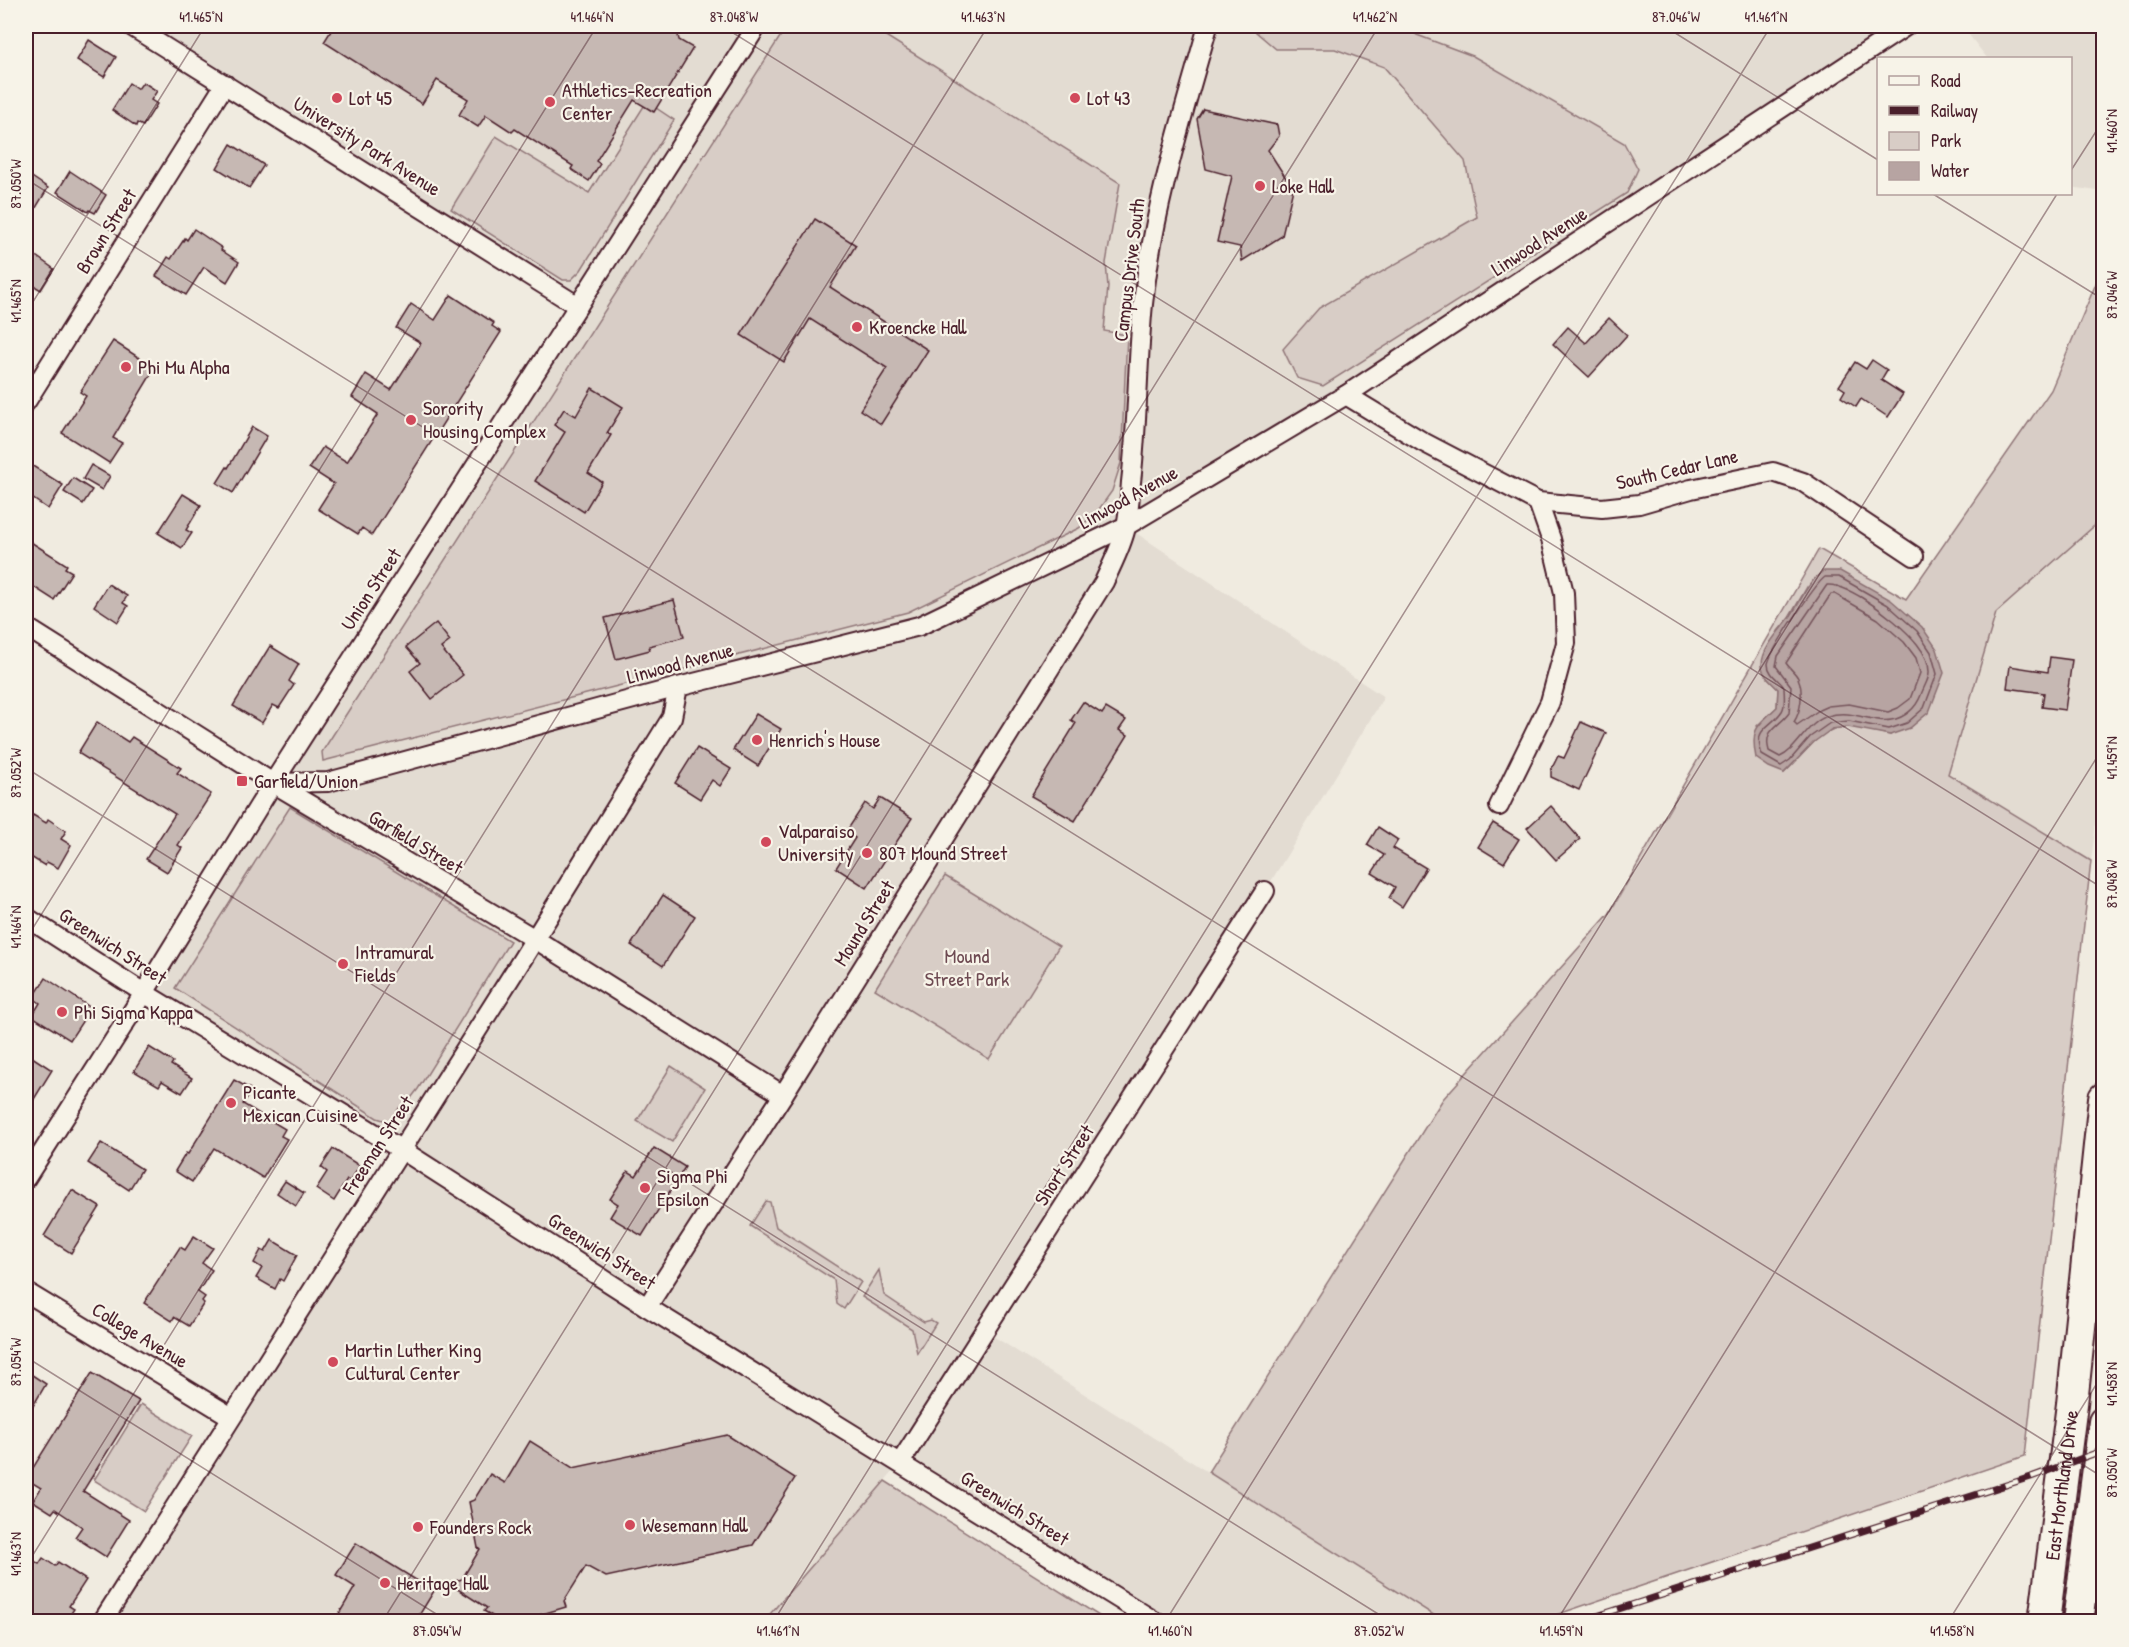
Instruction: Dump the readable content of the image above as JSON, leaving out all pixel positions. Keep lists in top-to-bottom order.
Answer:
{
  "streets": {
    "highway": ["East Morthland Drive"],
    "street": [
      "University Park Avenue",
      "Brown Street",
      "Linwood Avenue",
      "Campus Drive South",
      "South Cedar Lane",
      "Union Street",
      "Garfield Street",
      "Mound Street",
      "Greenwich Street",
      "Freeman Street",
      "Short Street",
      "College Avenue"
    ]
  },
  "crossings": [
    ["University Park Avenue", "Brown Street"],
    ["University Park Avenue", "Union Street"],
    ["Linwood Avenue", "Campus Drive South"],
    ["Linwood Avenue", "South Cedar Lane"],
    ["Linwood Avenue", "Union Street"],
    ["Linwood Avenue", "Garfield Street"],
    ["Linwood Avenue", "Mound Street"],
    ["Linwood Avenue", "Freeman Street"],
    ["Campus Drive South", "Mound Street"],
    ["Union Street", "Garfield Street"],
    ["Union Street", "Greenwich Street"],
    ["Garfield Street", "Mound Street"],
    ["Garfield Street", "Freeman Street"],
    ["Mound Street", "Greenwich Street"],
    ["Greenwich Street", "Freeman Street"],
    ["Greenwich Street", "Short Street"],
    ["Freeman Street", "College Avenue"]
  ],
  "parks": ["Mound Street Park"],
  "places": {
    "other": [
      "Lot 45",
      "Lot 43",
      "Athletics-Recreation Center",
      "Loke Hall",
      "Kroencke Hall",
      "Phi Mu Alpha",
      "Sorority Housing Complex",
      "Henrich's House",
      "Valparaiso University",
      "807 Mound Street",
      "Intramural Fields",
      "Phi Sigma Kappa",
      "Picante Mexican Cuisine",
      "Sigma Phi Epsilon",
      "Martin Luther King Cultural Center",
      "Wesemann Hall",
      "Founders Rock",
      "Heritage Hall"
    ],
    "transit": ["Garfield/Union"]
  },
  "legend": [
    "Road",
    "Railway",
    "Park",
    "Water"
  ],
  "coordinates": [
    "41.465°N",
    "41.464°N",
    "87.048°W",
    "41.463°N",
    "41.462°N",
    "87.046°W",
    "41.461°N",
    "41.460°N",
    "87.050°W",
    "41.459°N",
    "87.052°W",
    "87.054°W",
    "41.458°N"
  ]
}
